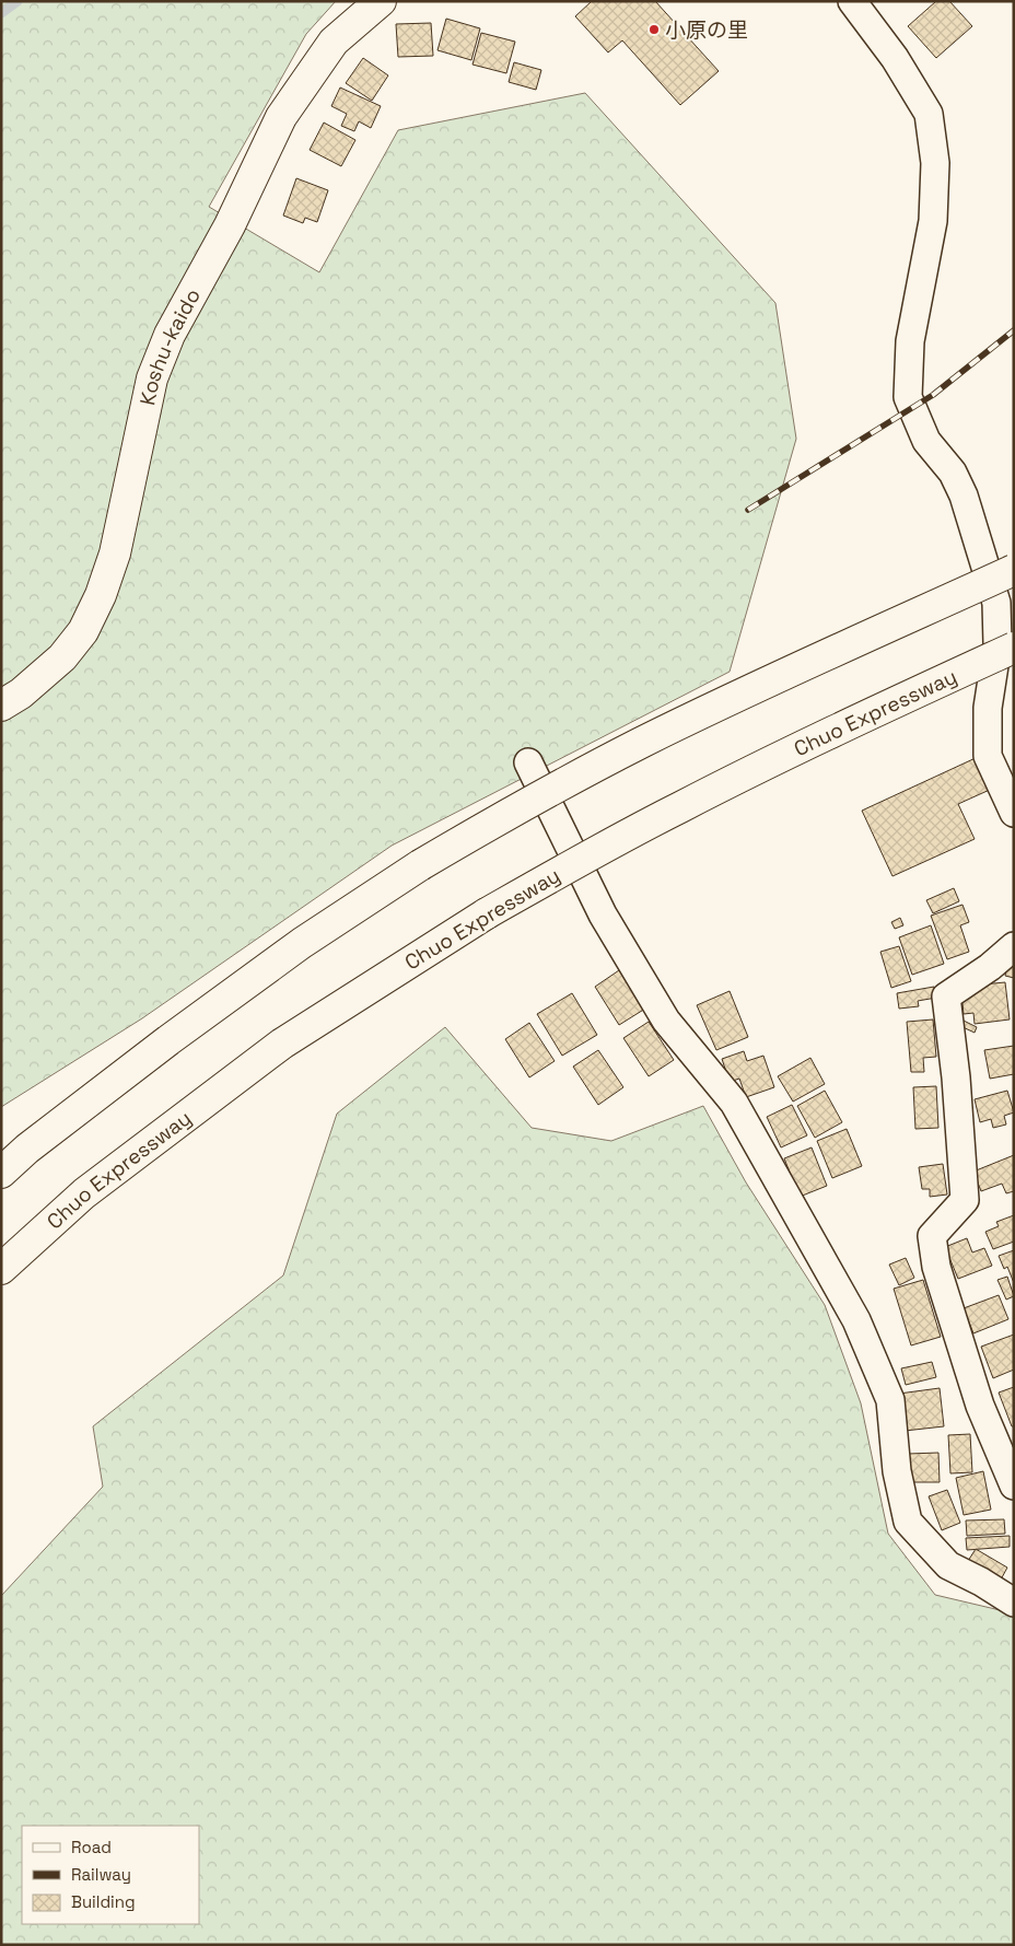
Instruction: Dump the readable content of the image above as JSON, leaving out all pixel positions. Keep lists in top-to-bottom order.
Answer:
{
  "streets": {
    "highway": ["Koshu-kaido", "Chuo Expressway"]
  },
  "places": ["小原の里"],
  "legend": ["Road", "Railway", "Building"]
}
